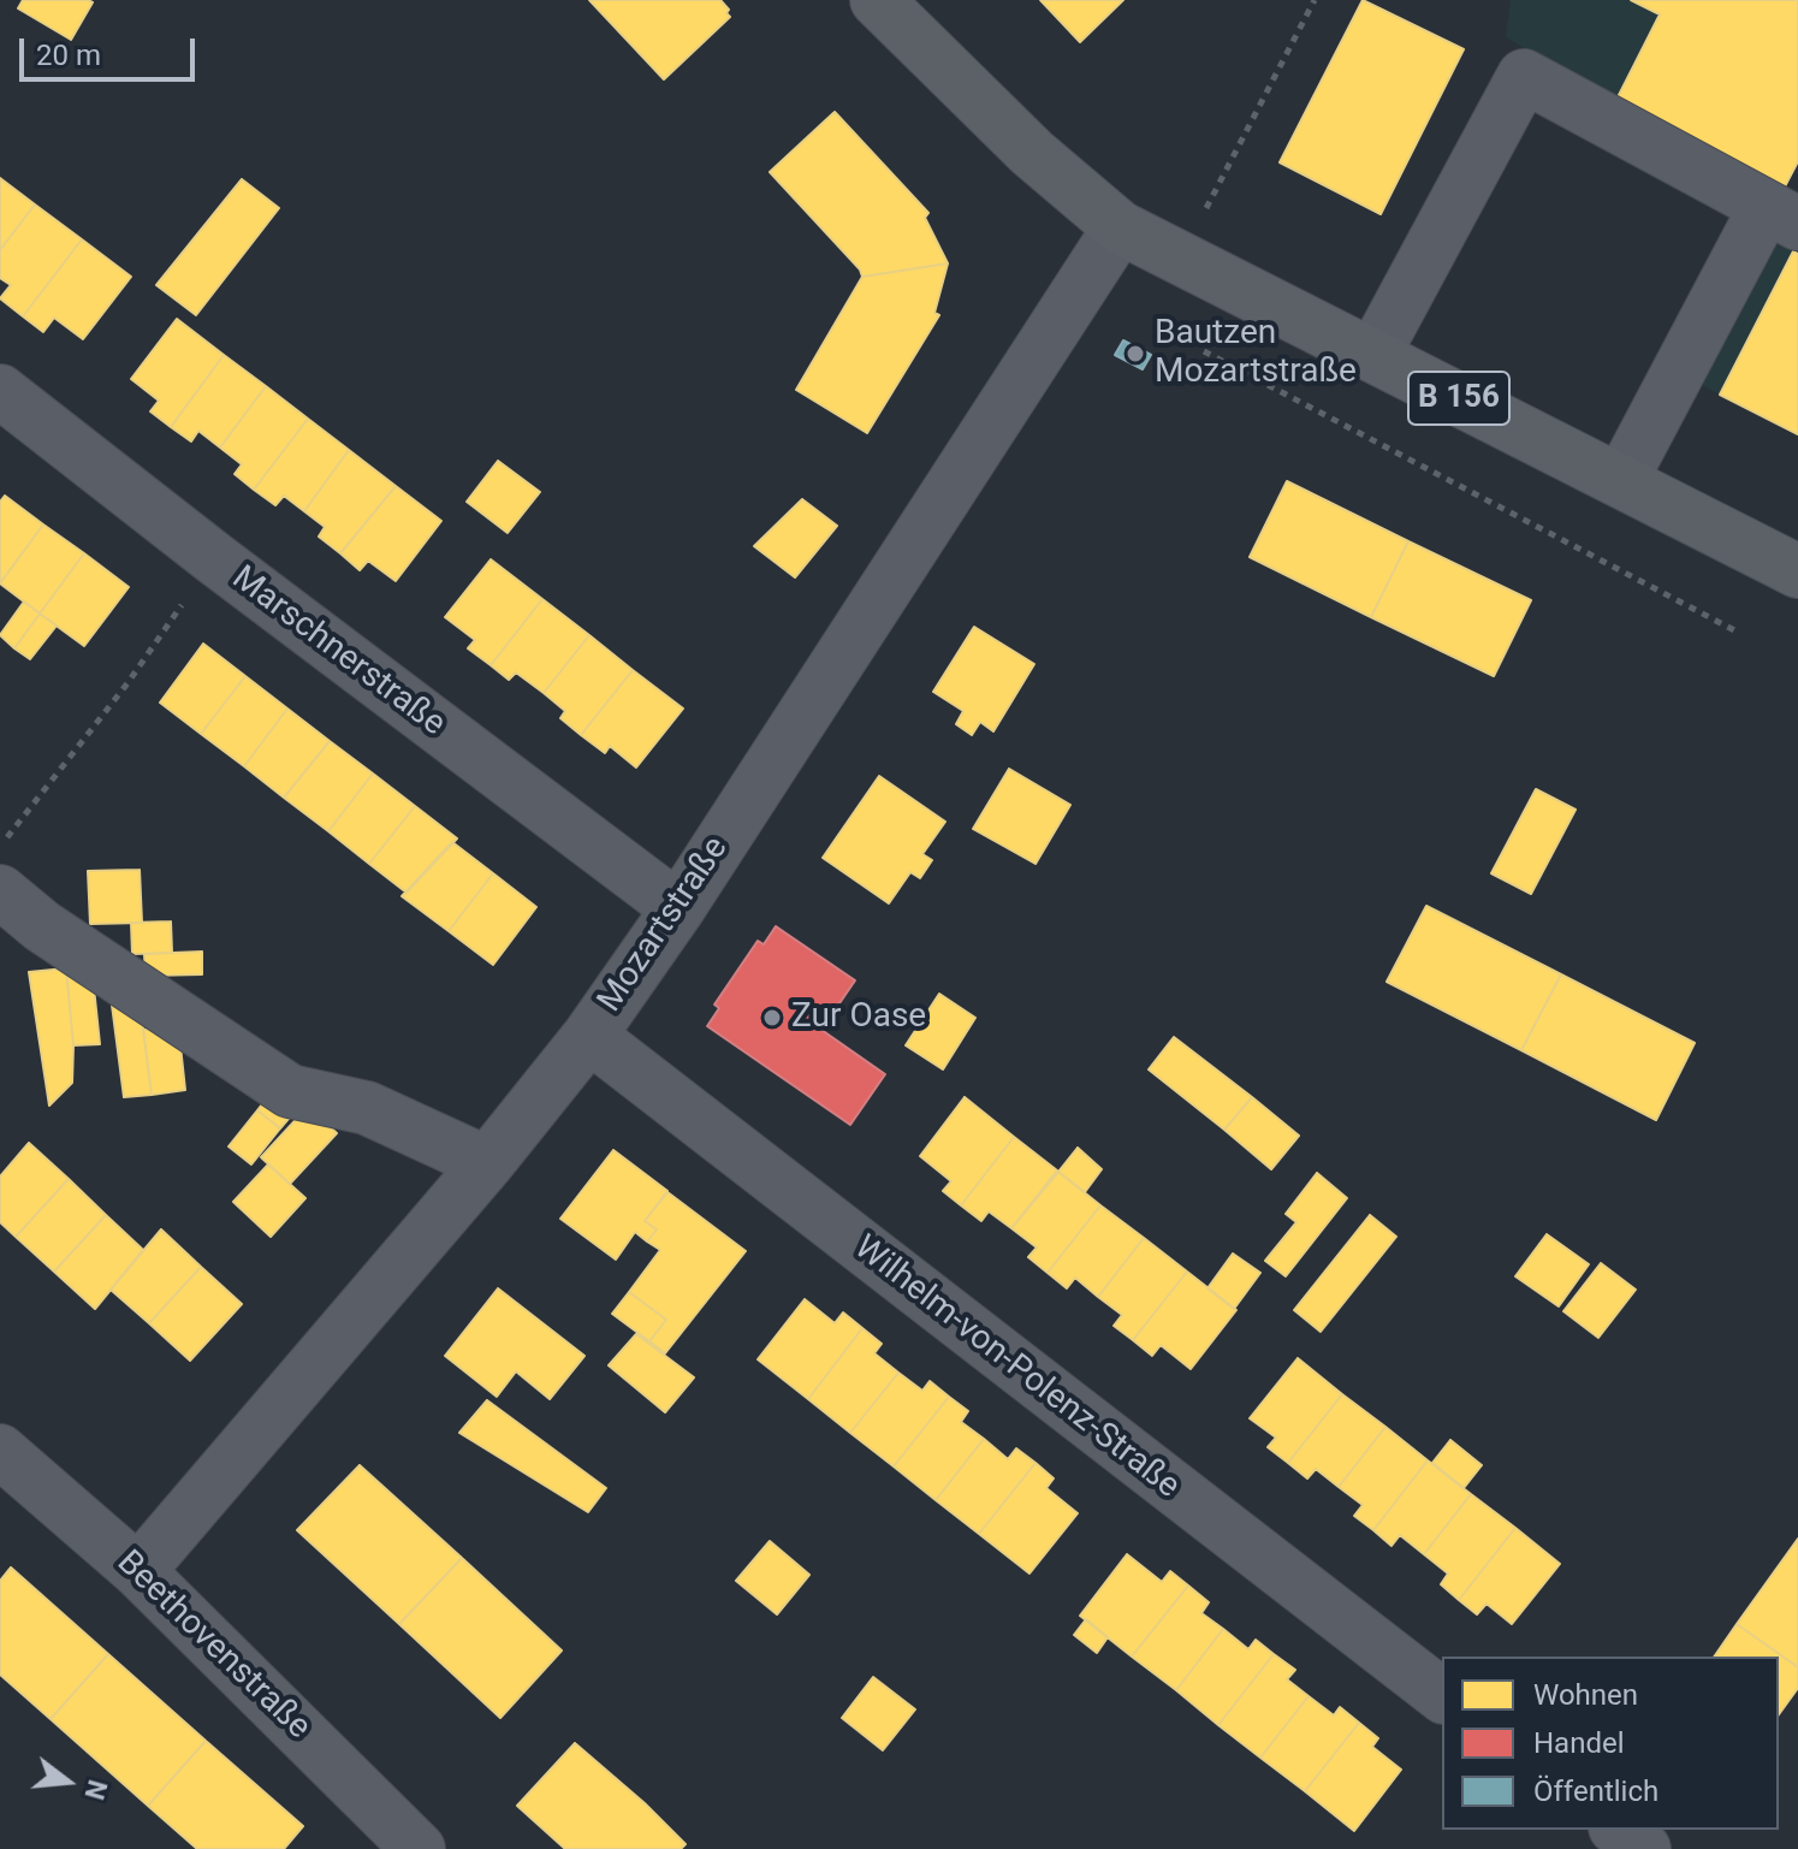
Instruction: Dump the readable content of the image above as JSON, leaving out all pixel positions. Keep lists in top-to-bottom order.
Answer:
{
  "streets": {
    "main road": ["B 156"],
    "street": [
      "Marschnerstraße",
      "Mozartstraße",
      "Wilhelm-von-Polenz-Straße",
      "Beethovenstraße"
    ]
  },
  "crossings": [
    ["B 156", "Mozartstraße"],
    ["Marschnerstraße", "Mozartstraße"],
    ["Mozartstraße", "Wilhelm-von-Polenz-Straße"],
    ["Mozartstraße", "Beethovenstraße"]
  ],
  "places": ["Bautzen Mozartstraße", "Zur Oase"],
  "legend": ["Wohnen", "Handel", "Öffentlich"],
  "scale_bar": "20 m",
  "north": "right"
}
